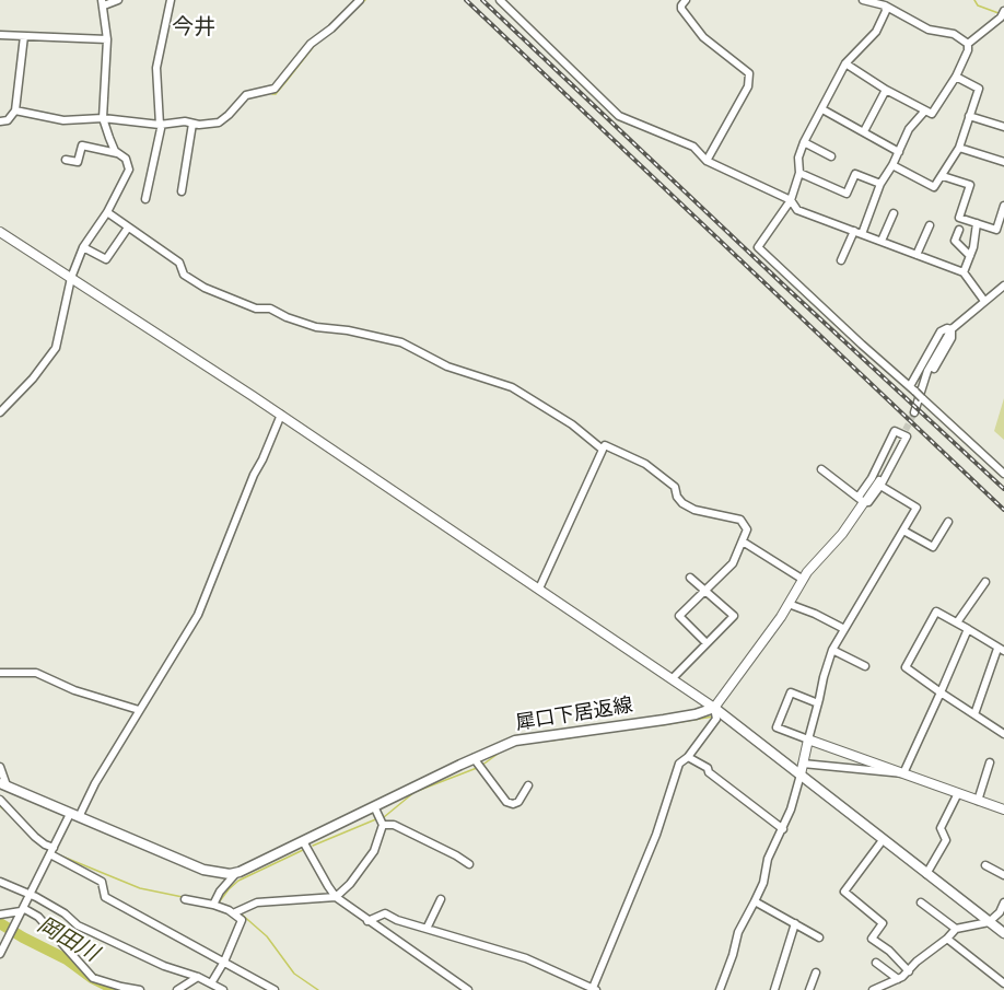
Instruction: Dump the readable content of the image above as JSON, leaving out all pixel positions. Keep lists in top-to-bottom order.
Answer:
{
  "streets": {
    "main road": ["犀口下居返線"]
  },
  "districts": ["今井"],
  "water": ["岡田川"]
}
